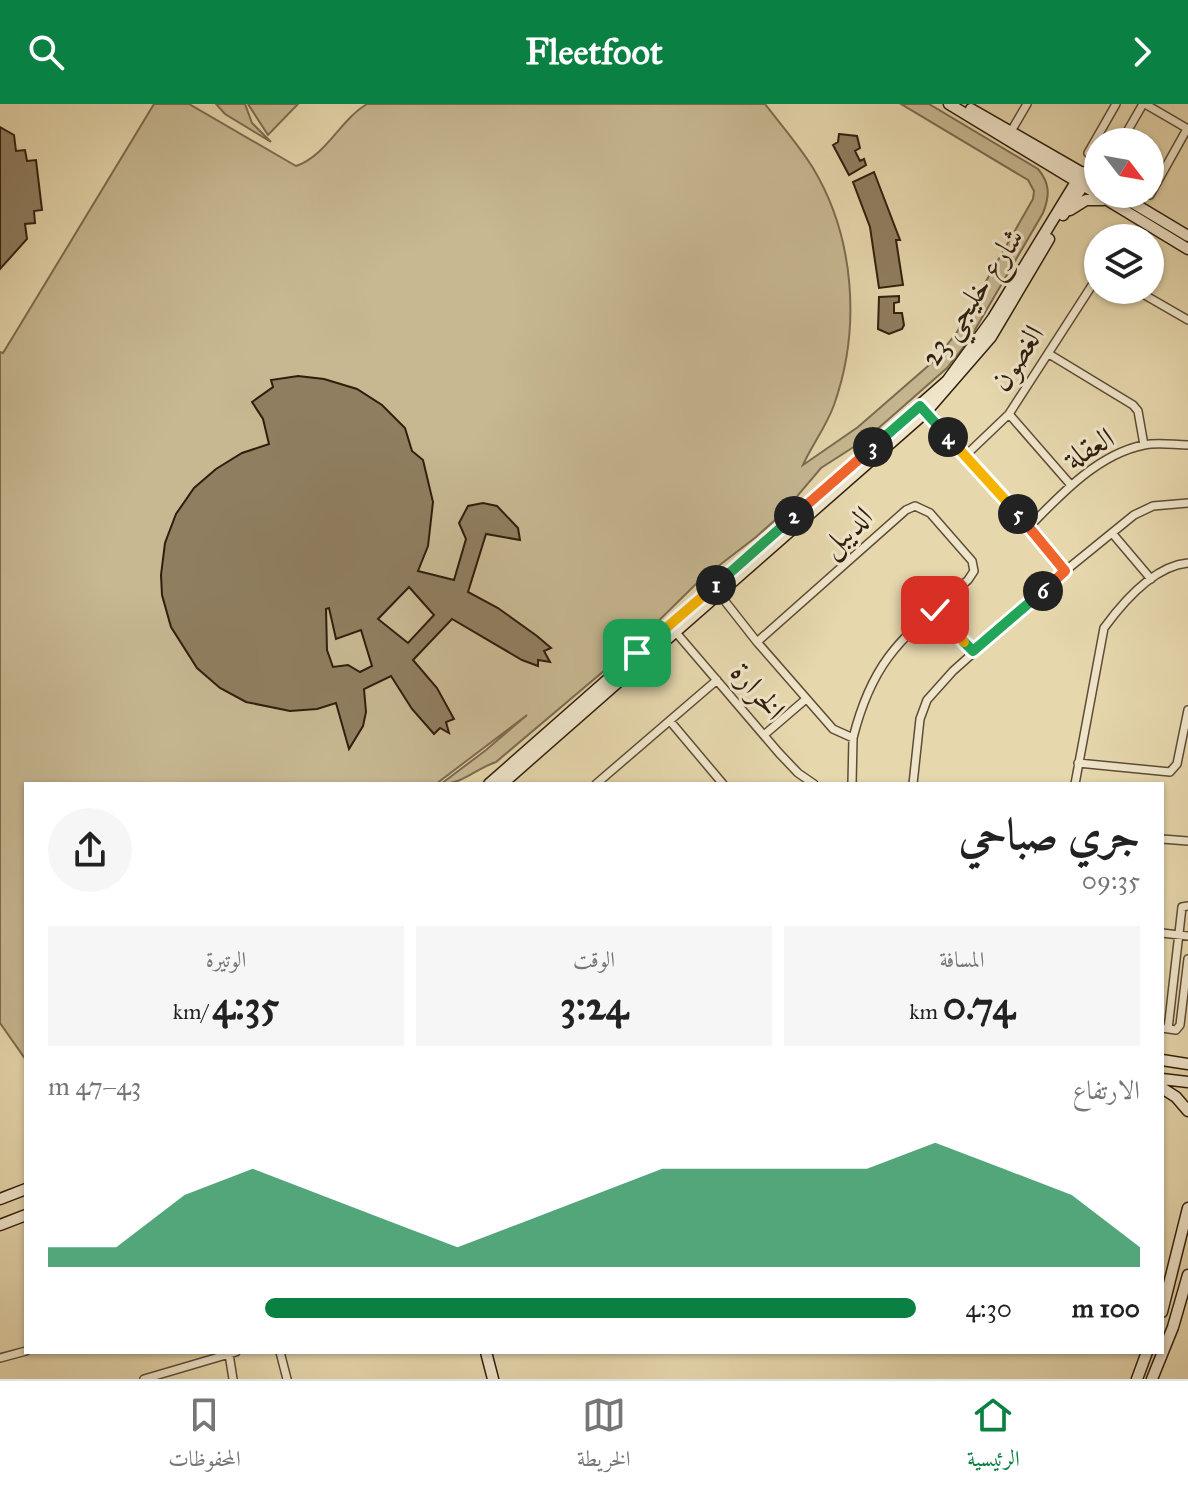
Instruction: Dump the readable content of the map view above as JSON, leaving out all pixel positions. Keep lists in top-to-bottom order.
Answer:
{
  "streets": {
    "main road": ["شارع خليجي 23"],
    "street": [
      "الغصون",
      "العقلة",
      "الديبل",
      "الخرارة"
    ]
  },
  "crossings": [
    ["شارع خليجي 23", "الخرارة"]
  ],
  "north": "bottom right",
  "page": {
    "header": "Fleetfoot",
    "pins": [
      "4",
      "3",
      "5",
      "2",
      "1",
      "6"
    ],
    "heading": ["جري صباحي", "09:35"],
    "stats": [
      ["المسافة", "0.74 km"],
      ["الوقت", "3:24"],
      ["الوتيرة", "4:35 /km"]
    ],
    "chart": ["الارتفاع", "43–47 m"],
    "list": [
      {
        "name": "100 m",
        "note": "4:30"
      }
    ],
    "tabs": ["الرئيسية", "الخريطة", "المحفوظات"]
  }
}
